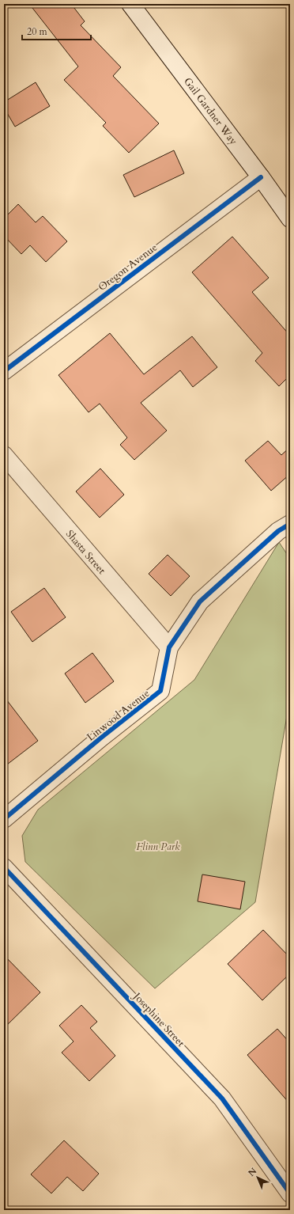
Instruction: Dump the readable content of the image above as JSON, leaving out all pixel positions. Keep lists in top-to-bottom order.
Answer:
{
  "streets": {
    "street": [
      "Gail Gardner Way",
      "Oregon Avenue",
      "Shasta Street",
      "Linwood Avenue",
      "Josephine Street"
    ]
  },
  "crossings": [
    ["Gail Gardner Way", "Oregon Avenue"],
    ["Shasta Street", "Linwood Avenue"]
  ],
  "parks": ["Flinn Park"],
  "scale_bar": "20 m",
  "north": "top left"
}
